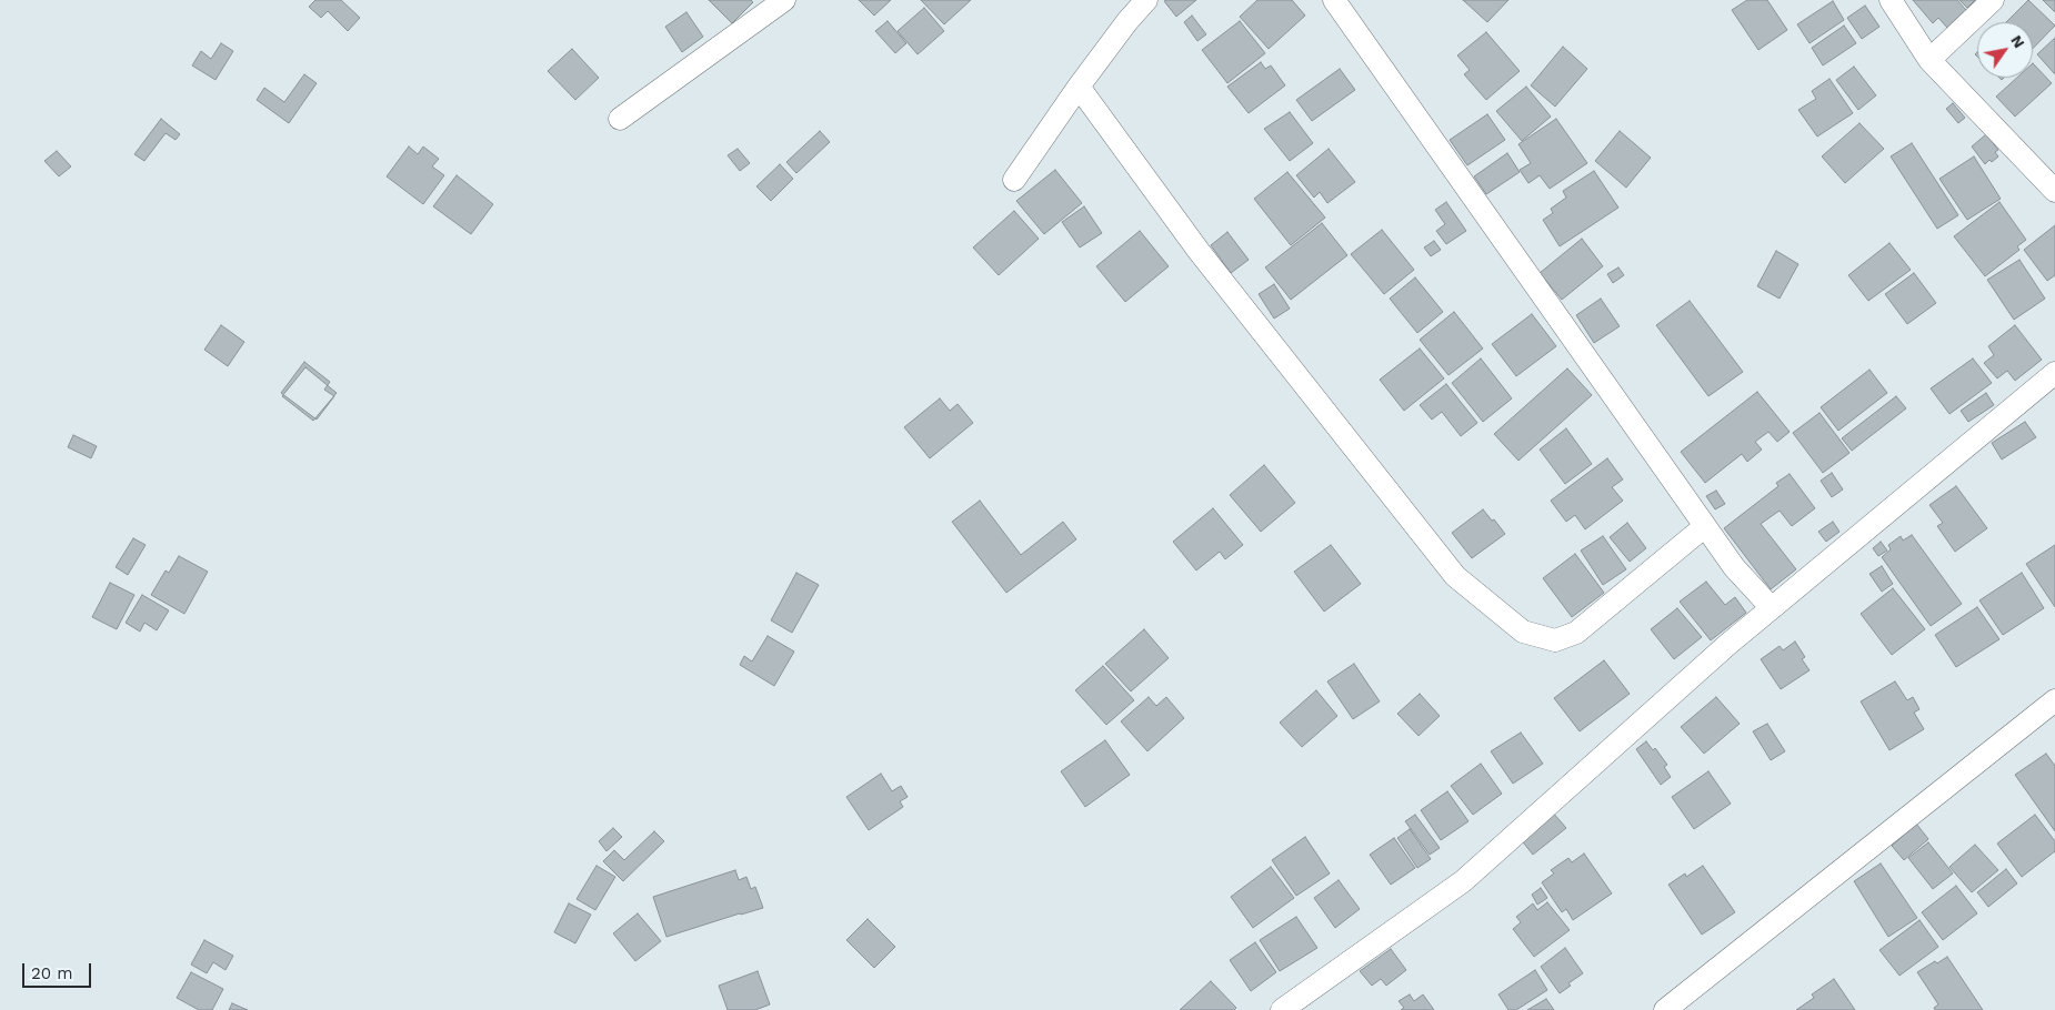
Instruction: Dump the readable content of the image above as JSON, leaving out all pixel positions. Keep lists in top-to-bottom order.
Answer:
{
  "scale_bar": "20 m",
  "north": "top right"
}
